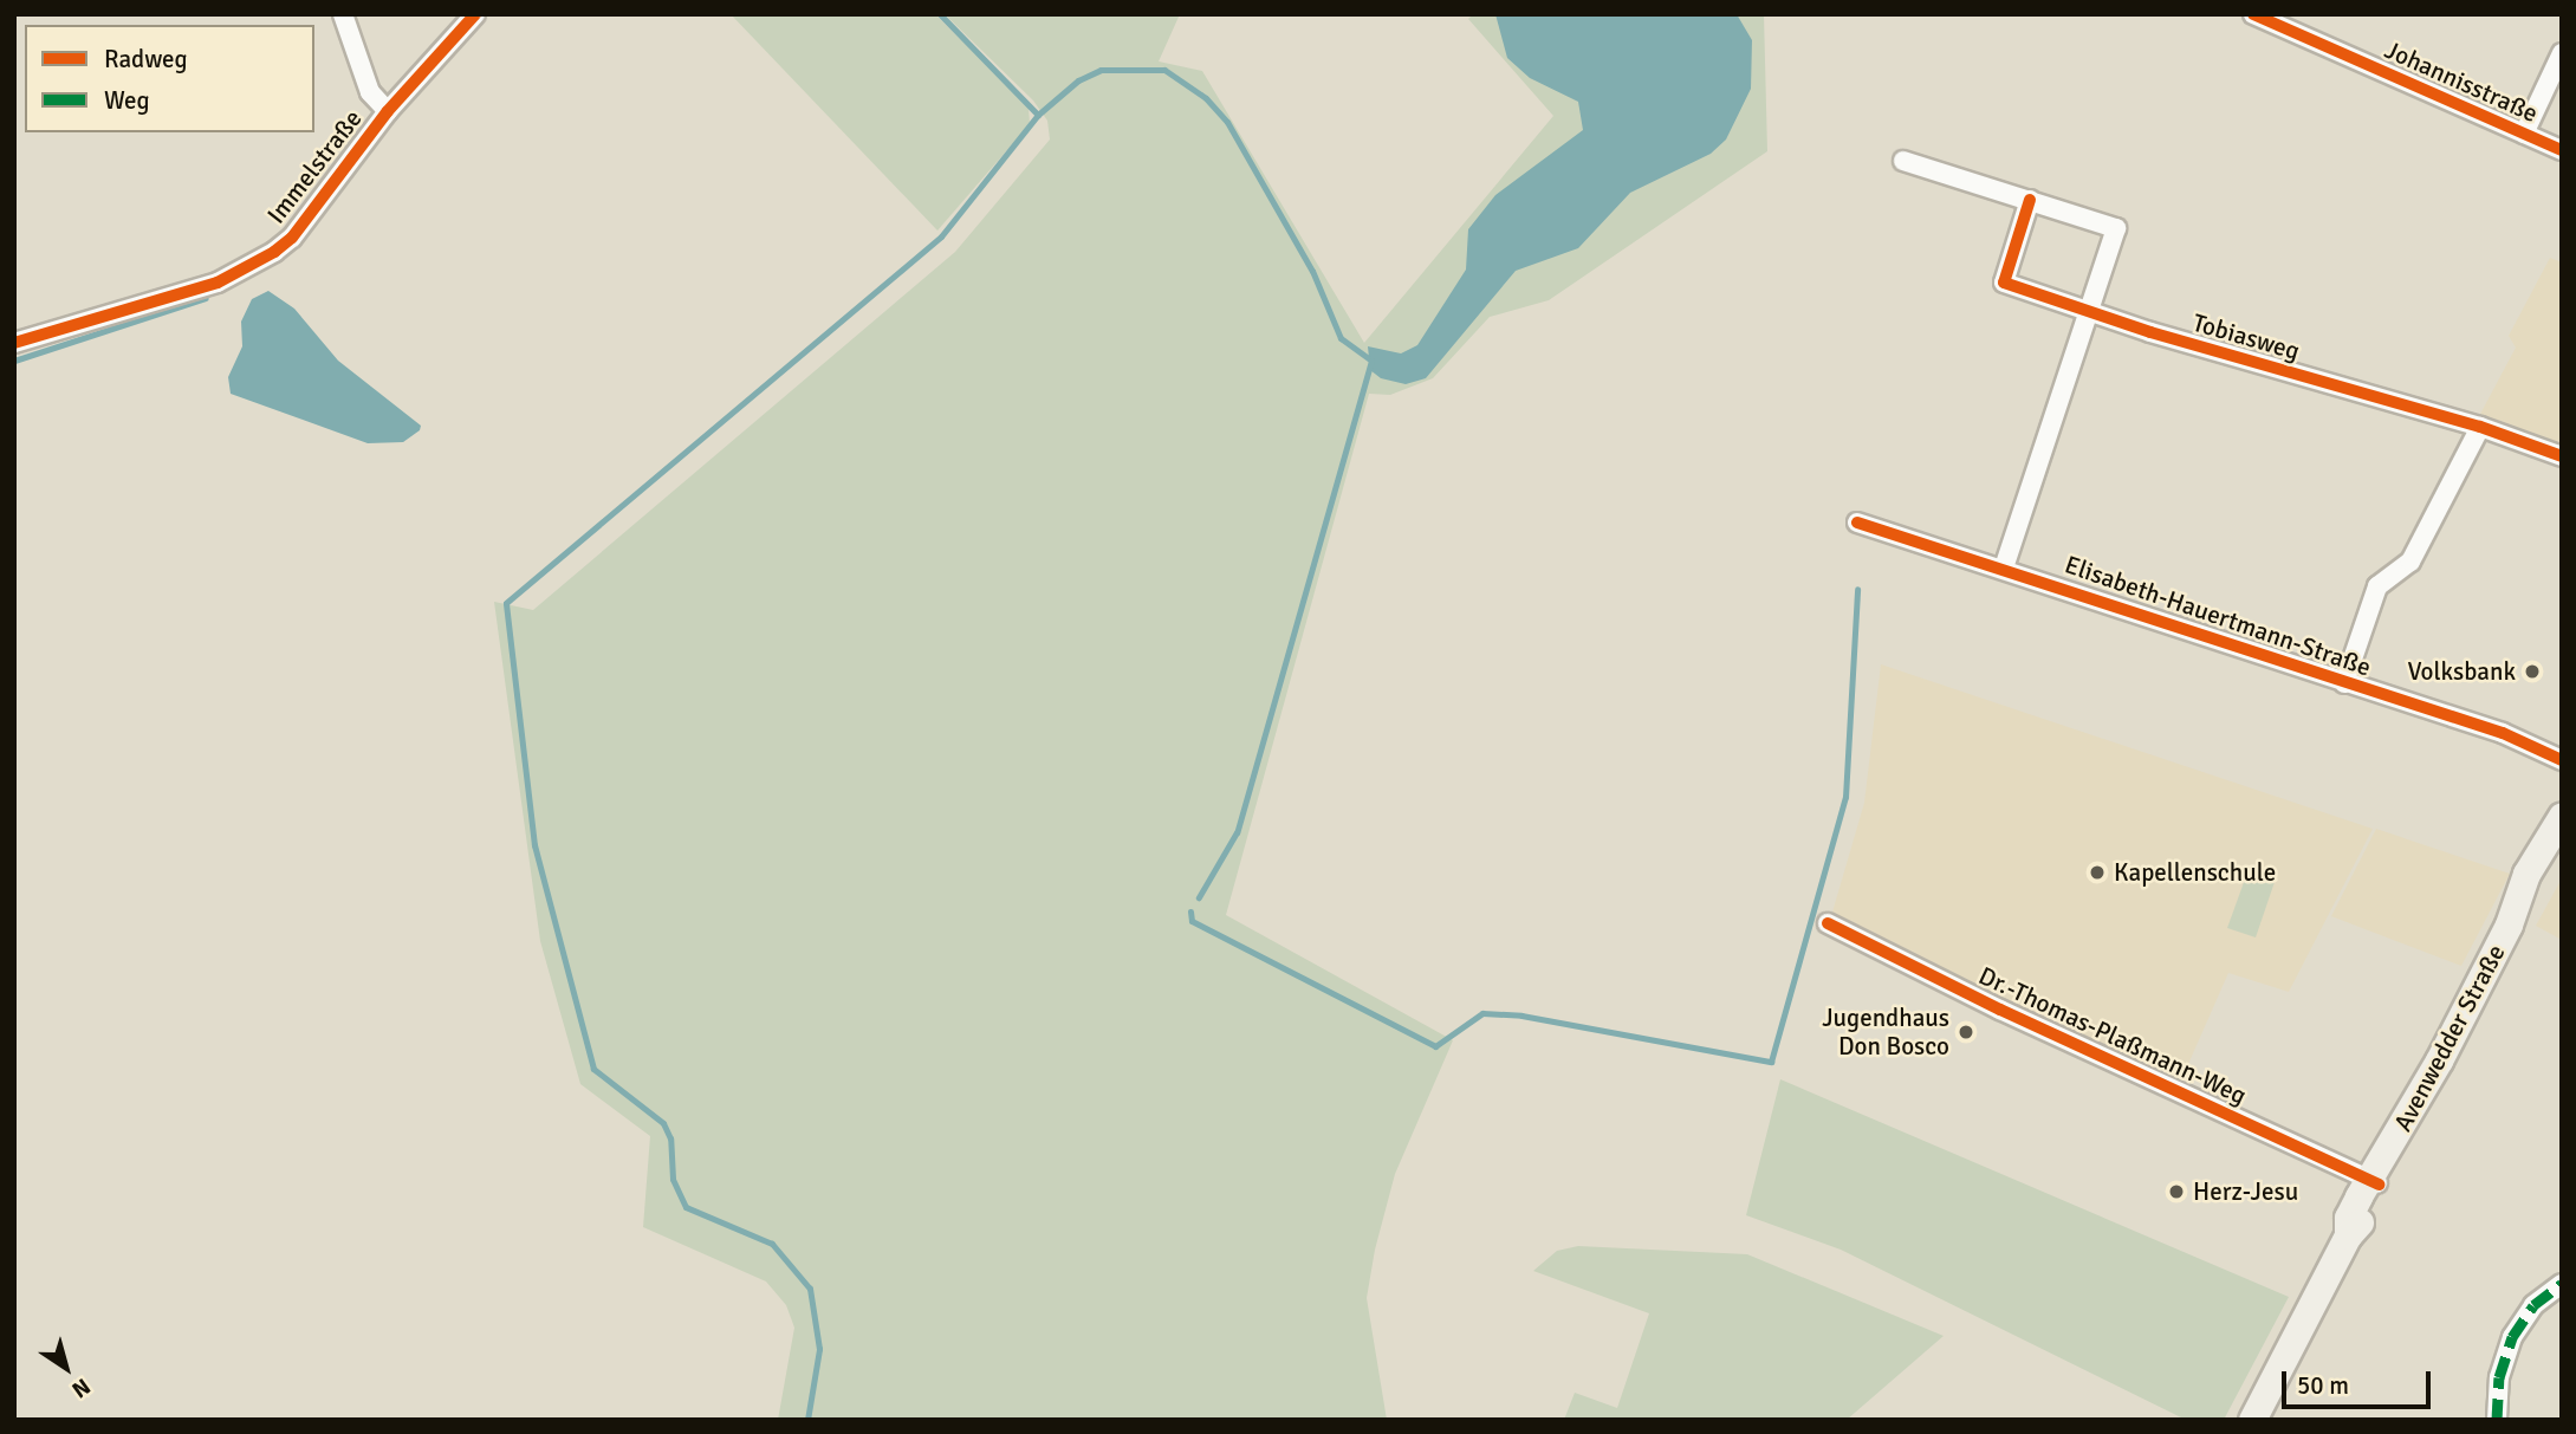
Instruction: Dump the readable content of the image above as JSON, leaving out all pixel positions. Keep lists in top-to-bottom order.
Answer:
{
  "streets": {
    "main road": ["Avenwedder Straße"],
    "street": [
      "Johannisstraße",
      "Immelstraße",
      "Tobiasweg",
      "Elisabeth-Hauertmann-Straße",
      "Dr.-Thomas-Plaßmann-Weg"
    ]
  },
  "crossings": [
    ["Tobiasweg", "Elisabeth-Hauertmann-Straße"],
    ["Dr.-Thomas-Plaßmann-Weg", "Avenwedder Straße"]
  ],
  "places": [
    "Volksbank",
    "Kapellenschule",
    "Jugendhaus Don Bosco",
    "Herz-Jesu"
  ],
  "legend": ["Radweg", "Weg"],
  "scale_bar": "50 m",
  "north": "bottom right"
}
